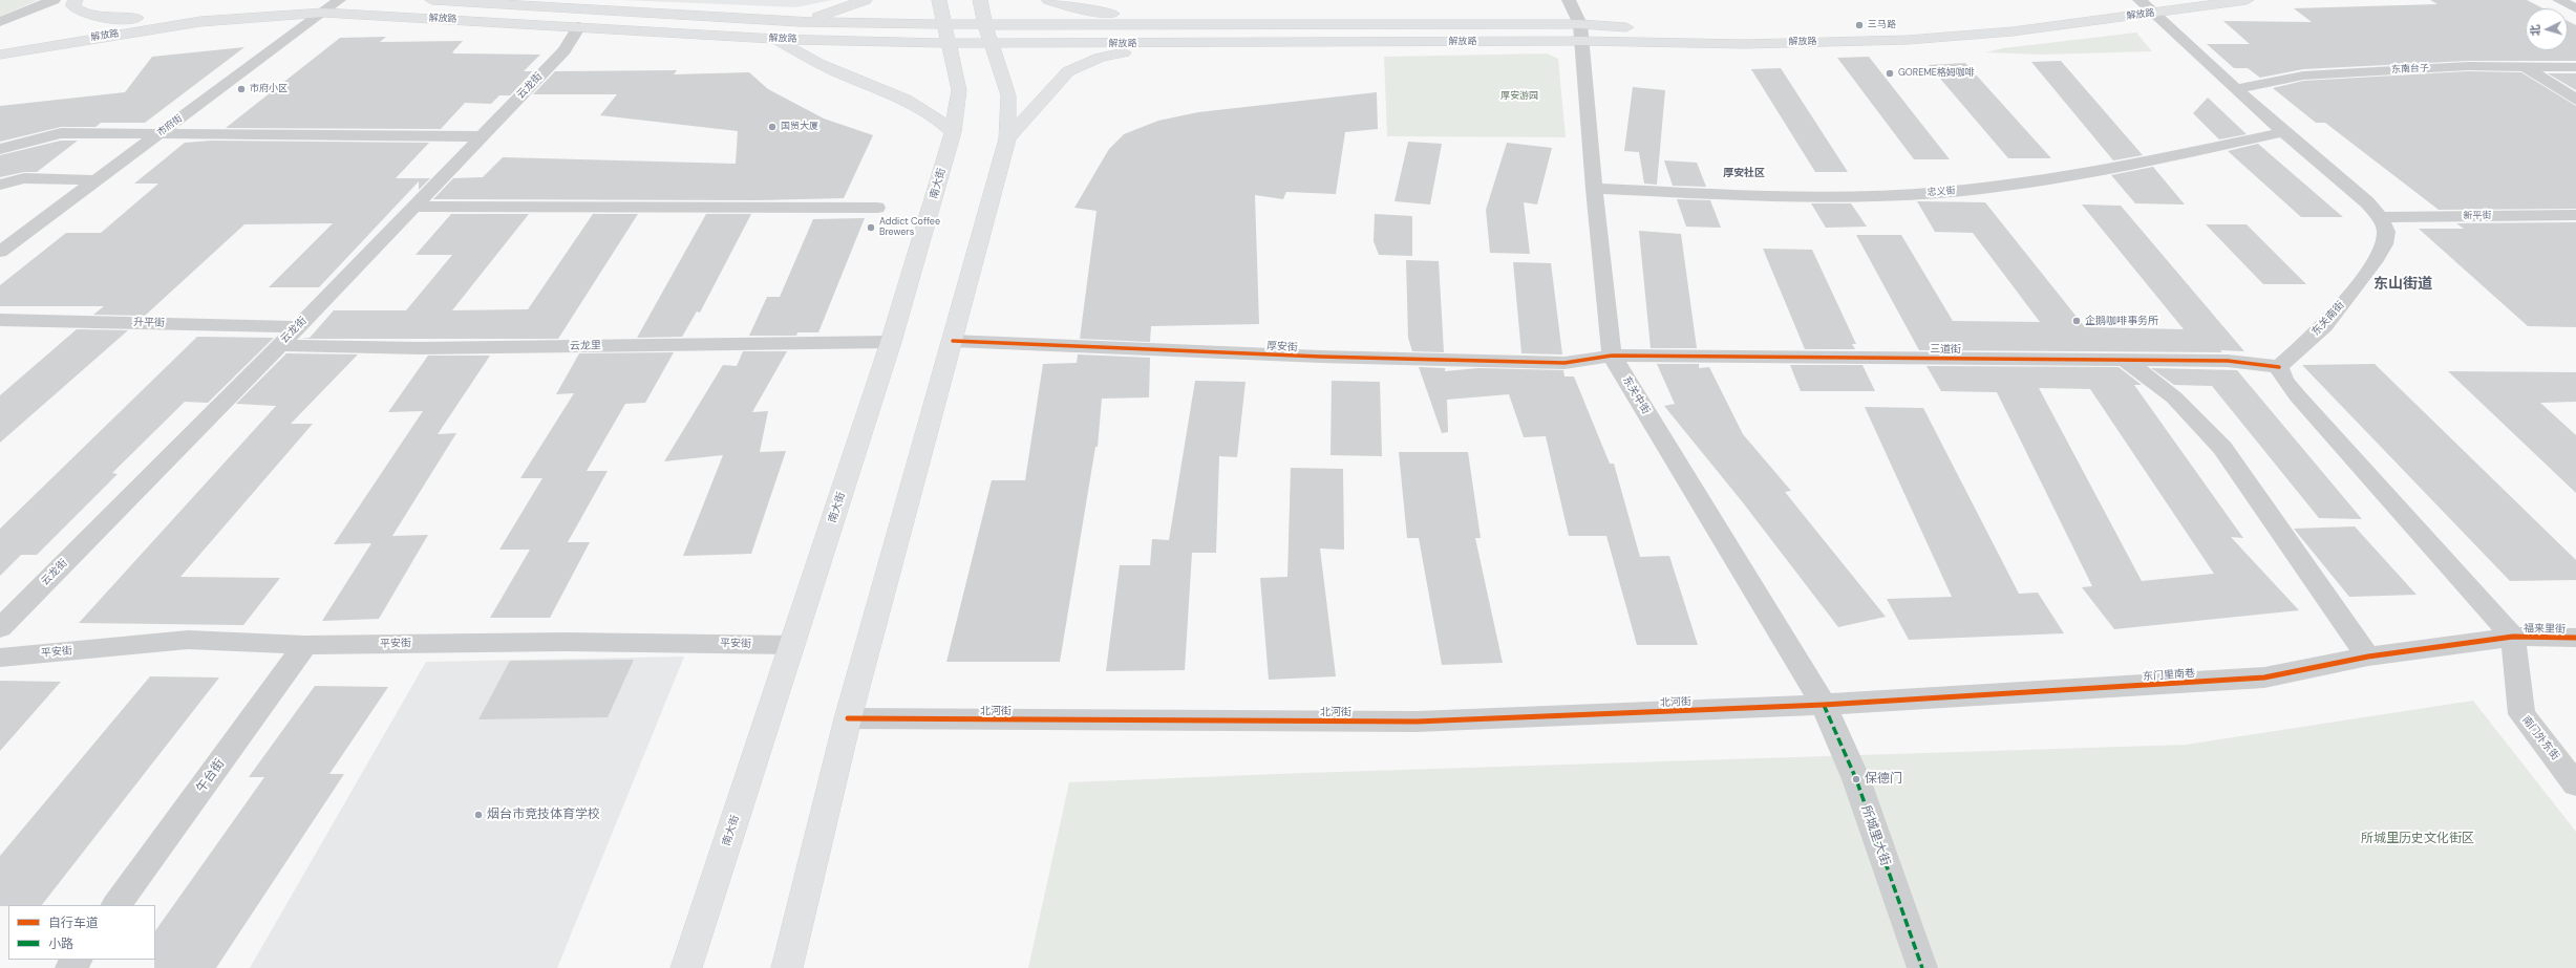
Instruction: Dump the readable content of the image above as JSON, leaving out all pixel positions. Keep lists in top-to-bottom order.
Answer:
{
  "streets": {
    "main road": ["解放路", "南大街"],
    "street": [
      "东南台子",
      "云龙街",
      "市府街",
      "忠义街",
      "新平街",
      "东关南街",
      "升平街",
      "云龙里",
      "厚安街",
      "三道街",
      "东关中街",
      "福来里街",
      "平安街",
      "东门里南巷",
      "北河街",
      "南门外东街",
      "午台街",
      "所城里大街"
    ]
  },
  "crossings": [
    ["解放路", "云龙街"],
    ["解放路", "市府街"],
    ["解放路", "南大街"],
    ["解放路", "东关南街"],
    ["解放路", "东关中街"],
    ["东南台子", "东关南街"],
    ["云龙街", "升平街"],
    ["云龙街", "云龙里"],
    ["南大街", "云龙里"],
    ["南大街", "平安街"],
    ["忠义街", "东关南街"],
    ["忠义街", "东关中街"],
    ["新平街", "东关南街"],
    ["东关南街", "三道街"],
    ["厚安街", "三道街"],
    ["厚安街", "东关中街"],
    ["三道街", "东关中街"],
    ["东关中街", "东门里南巷"],
    ["东关中街", "北河街"],
    ["东关中街", "所城里大街"],
    ["福来里街", "东门里南巷"],
    ["福来里街", "南门外东街"],
    ["平安街", "午台街"],
    ["东门里南巷", "北河街"],
    ["东门里南巷", "南门外东街"],
    ["东门里南巷", "所城里大街"],
    ["北河街", "所城里大街"]
  ],
  "districts": ["厚安社区", "东山街道"],
  "parks": ["厚安游园", "所城里历史文化街区"],
  "places": [
    "三马路",
    "GOREME格姆咖啡",
    "市府小区",
    "国贸大厦",
    "Addict Coffee Brewers",
    "企鹅咖啡事务所",
    "保德门",
    "烟台市竞技体育学校"
  ],
  "legend": ["自行车道", "小路"],
  "north": "left"
}
